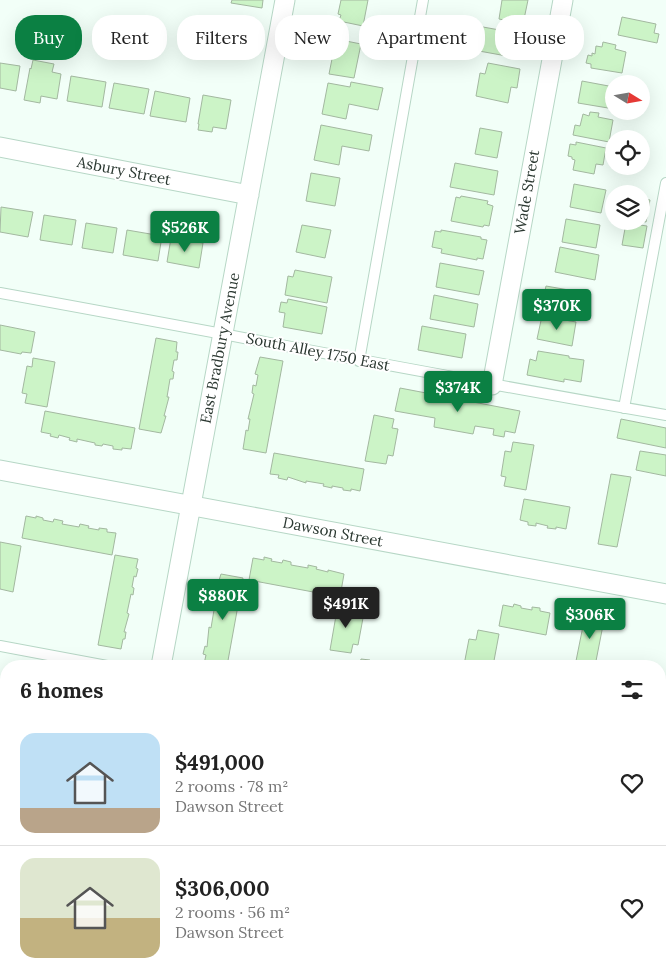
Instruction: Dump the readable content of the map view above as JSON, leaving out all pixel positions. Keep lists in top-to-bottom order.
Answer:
{
  "streets": {
    "street": [
      "Asbury Street",
      "Wade Street",
      "East Bradbury Avenue",
      "Dawson Street"
    ],
    "lane": ["South Alley 1750 East"]
  },
  "crossings": [
    ["Asbury Street", "East Bradbury Avenue"],
    ["Wade Street", "South Alley 1750 East"],
    ["East Bradbury Avenue", "South Alley 1750 East"],
    ["East Bradbury Avenue", "Dawson Street"]
  ],
  "north": "right",
  "page": {
    "chip": [
      "Buy",
      "Rent",
      "Filters",
      "New",
      "Apartment",
      "House"
    ],
    "price": [
      "$526K",
      "$370K",
      "$374K",
      "$880K",
      "$491K",
      "$306K"
    ],
    "heading": "6 homes",
    "list": [
      {
        "name": "$491,000",
        "note": "2 rooms · 78 m² · Dawson Street"
      },
      {
        "name": "$306,000",
        "note": "2 rooms · 56 m² · Dawson Street"
      }
    ]
  }
}
